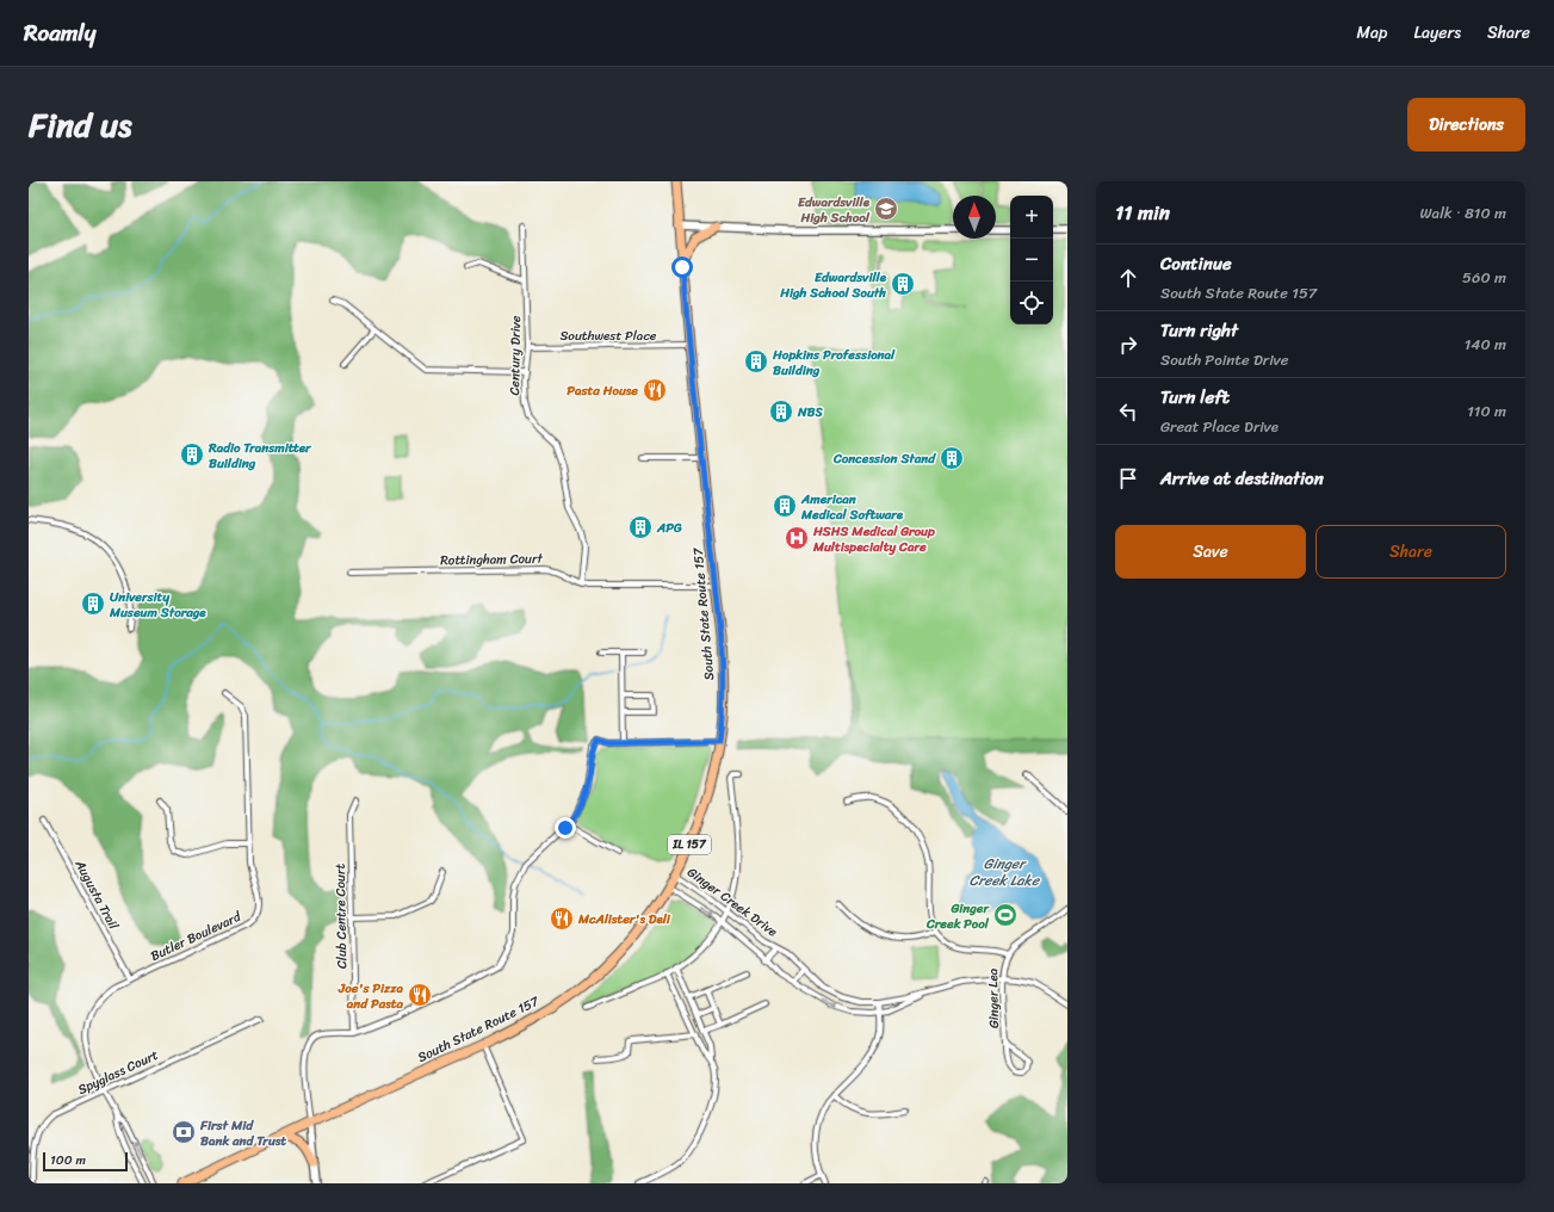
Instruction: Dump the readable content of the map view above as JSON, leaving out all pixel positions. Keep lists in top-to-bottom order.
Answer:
{
  "streets": {
    "main road": ["South State Route 157", "IL 157"],
    "street": [
      "Southwest Place",
      "Century Drive",
      "Rottingham Court",
      "Augusta Trail",
      "Ginger Creek Drive",
      "Club Centre Court",
      "Butler Boulevard",
      "Ginger Lea",
      "Spyglass Court"
    ]
  },
  "crossings": [
    ["Southwest Place", "Century Drive"],
    ["Southwest Place", "South State Route 157"],
    ["Century Drive", "Rottingham Court"],
    ["Rottingham Court", "South State Route 157"],
    ["South State Route 157", "Ginger Creek Drive"],
    ["Augusta Trail", "Butler Boulevard"],
    ["Ginger Creek Drive", "Ginger Lea"],
    ["Butler Boulevard", "Spyglass Court"]
  ],
  "water": ["Ginger Creek Lake"],
  "places": {
    "school or university": ["Edwardsville High School"],
    "building": [
      "Edwardsville High School South",
      "Hopkins Professional Building",
      "NBS",
      "Radio Transmitter Building",
      "Concession Stand",
      "American Medical Software",
      "APG",
      "University Museum Storage"
    ],
    "restaurant": ["Pasta House", "McAlister's Deli", "Joe's Pizza and Pasta"],
    "hospital": ["HSHS Medical Group Multispecialty Care"],
    "sports": ["Ginger Creek Pool"],
    "bank": ["First Mid Bank and Trust"]
  },
  "scale_bar": "100 m",
  "north": "top",
  "page": {
    "header": "Roamly",
    "nav": ["Map", "Layers", "Share"],
    "title": "Find us",
    "buttons": [
      "Directions",
      ["Save", "Share"]
    ],
    "heading": ["11 min", "Walk · 810 m"],
    "map_buttons": ["+", "−"],
    "list": [
      ["Continue", "South State Route 157", "560 m"],
      ["Turn right", "South Pointe Drive", "140 m"],
      ["Turn left", "Great Place Drive", "110 m"],
      "Arrive at destination"
    ],
    "scale": "100 m"
  }
}
